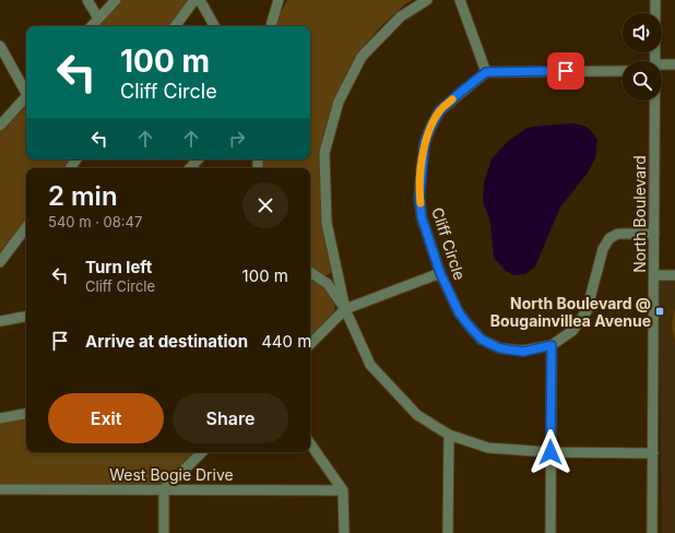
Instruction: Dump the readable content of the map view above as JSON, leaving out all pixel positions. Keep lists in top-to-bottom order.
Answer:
{
  "streets": {
    "street": ["North Boulevard", "Cliff Circle", "West Bogie Drive"]
  },
  "crossings": [
    ["North Boulevard", "Cliff Circle"]
  ],
  "places": {
    "transit": ["North Boulevard @ Bougainvillea Avenue"]
  },
  "page": {
    "turn": ["100 m", "Cliff Circle"],
    "heading": ["2 min", "540 m · 08:47"],
    "list": [
      {
        "name": "Turn left",
        "note": "Cliff Circle",
        "value": "100 m"
      },
      {
        "name": "Arrive at destination",
        "value": "440 m"
      }
    ],
    "buttons": ["Exit", "Share"]
  }
}
